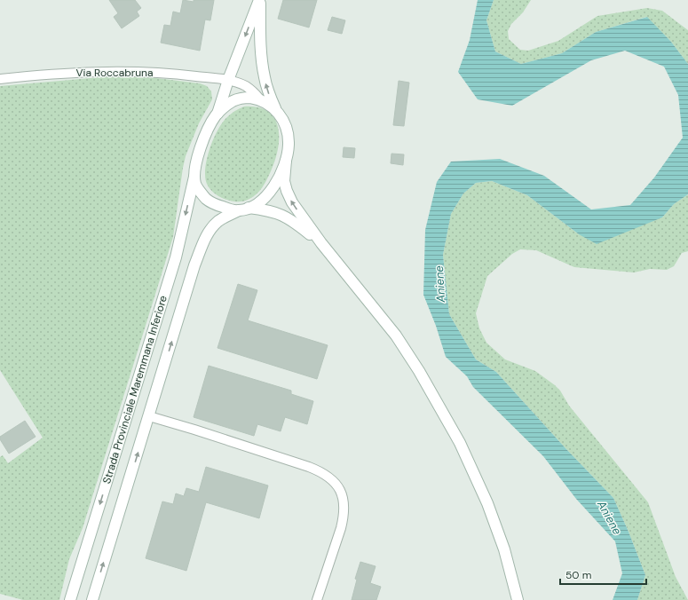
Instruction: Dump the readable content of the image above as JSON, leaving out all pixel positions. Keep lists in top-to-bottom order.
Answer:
{
  "streets": {
    "main road": ["Strada Provinciale Maremmana Inferiore"],
    "street": ["Via Roccabruna"]
  },
  "crossings": [
    ["Via Roccabruna", "Strada Provinciale Maremmana Inferiore"]
  ],
  "water": ["Aniene"],
  "scale_bar": "50 m"
}
